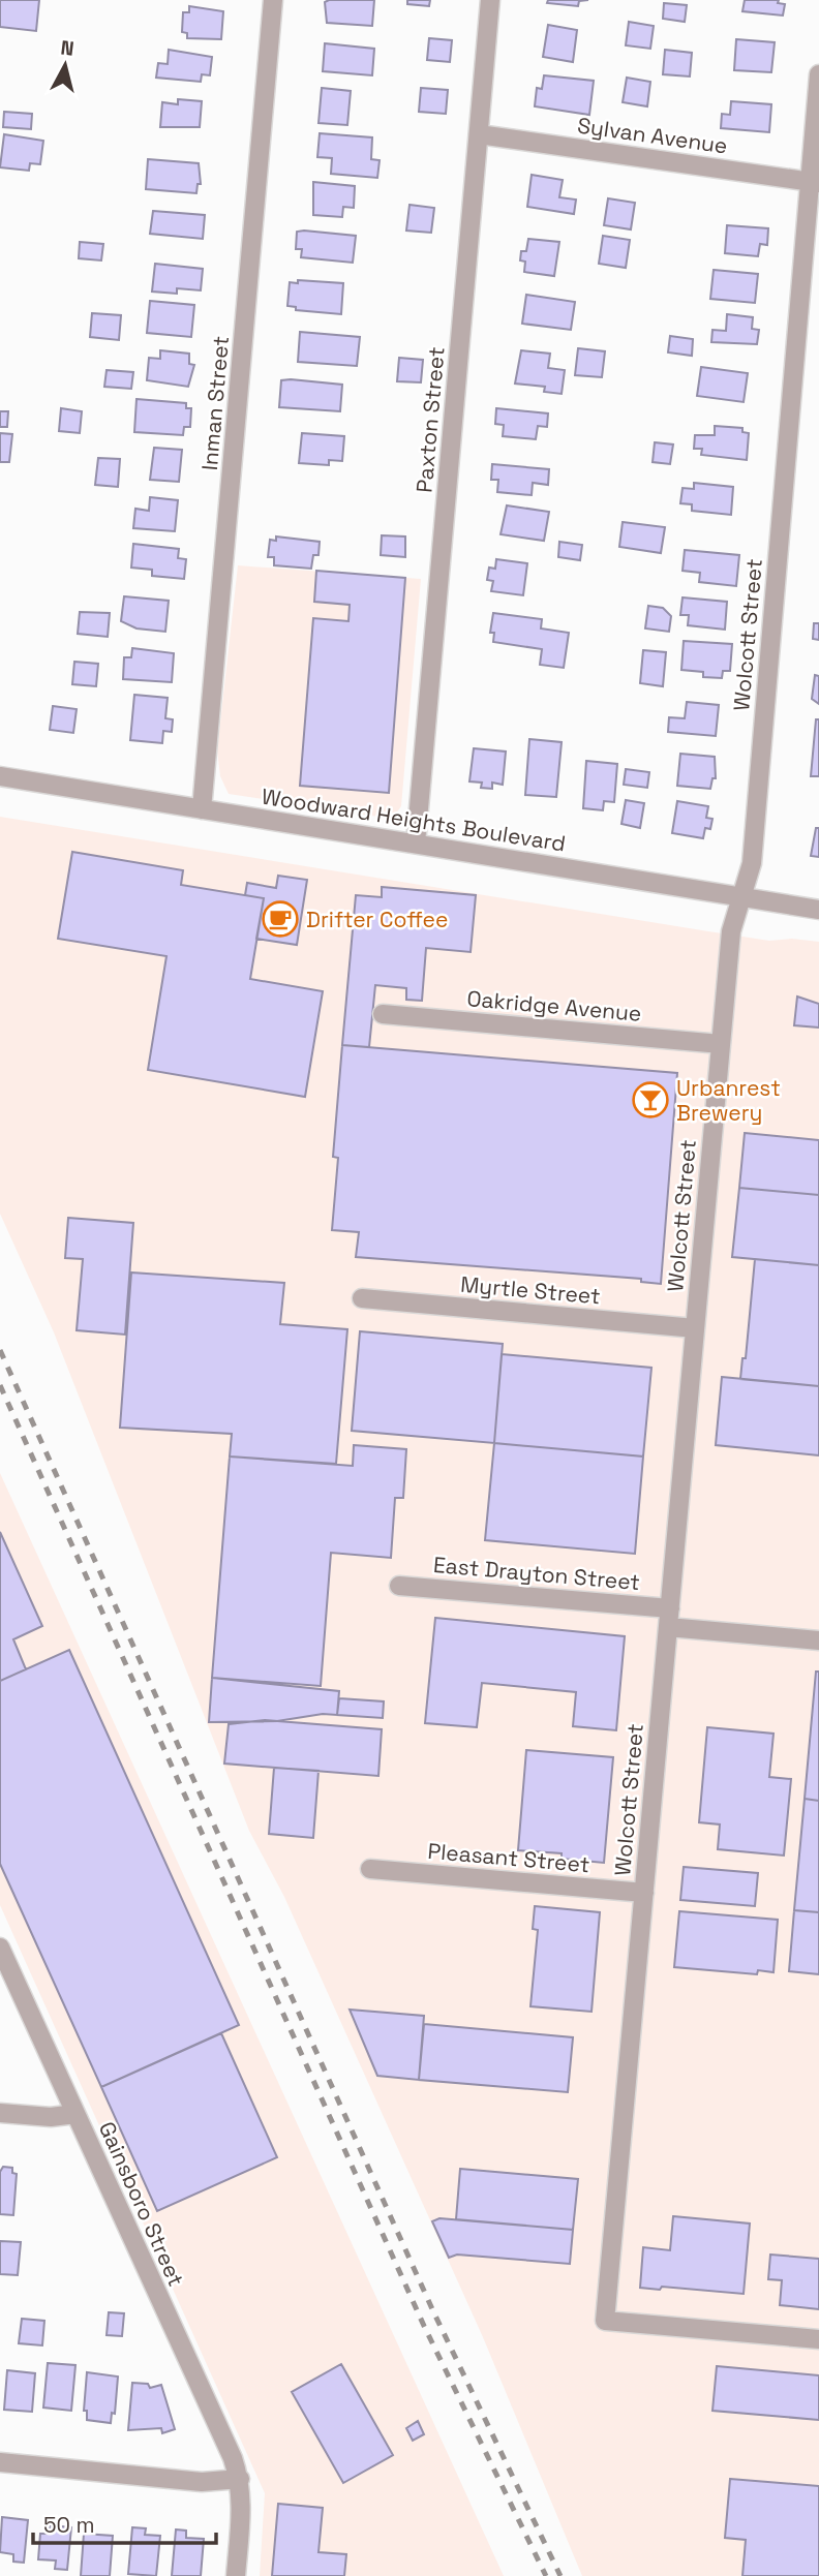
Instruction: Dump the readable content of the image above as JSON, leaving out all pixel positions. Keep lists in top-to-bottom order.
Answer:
{
  "streets": {
    "street": [
      "Sylvan Avenue",
      "Inman Street",
      "Paxton Street",
      "Wolcott Street",
      "Woodward Heights Boulevard",
      "Oakridge Avenue",
      "Myrtle Street",
      "East Drayton Street",
      "Pleasant Street",
      "Gainsboro Street"
    ]
  },
  "crossings": [
    ["Sylvan Avenue", "Paxton Street"],
    ["Sylvan Avenue", "Wolcott Street"],
    ["Inman Street", "Woodward Heights Boulevard"],
    ["Paxton Street", "Woodward Heights Boulevard"],
    ["Wolcott Street", "Woodward Heights Boulevard"],
    ["Wolcott Street", "Oakridge Avenue"],
    ["Wolcott Street", "Myrtle Street"],
    ["Wolcott Street", "East Drayton Street"],
    ["Wolcott Street", "Pleasant Street"]
  ],
  "places": {
    "cafe": ["Drifter Coffee"],
    "bar": ["Urbanrest Brewery"]
  },
  "scale_bar": "50 m",
  "north": "top"
}
